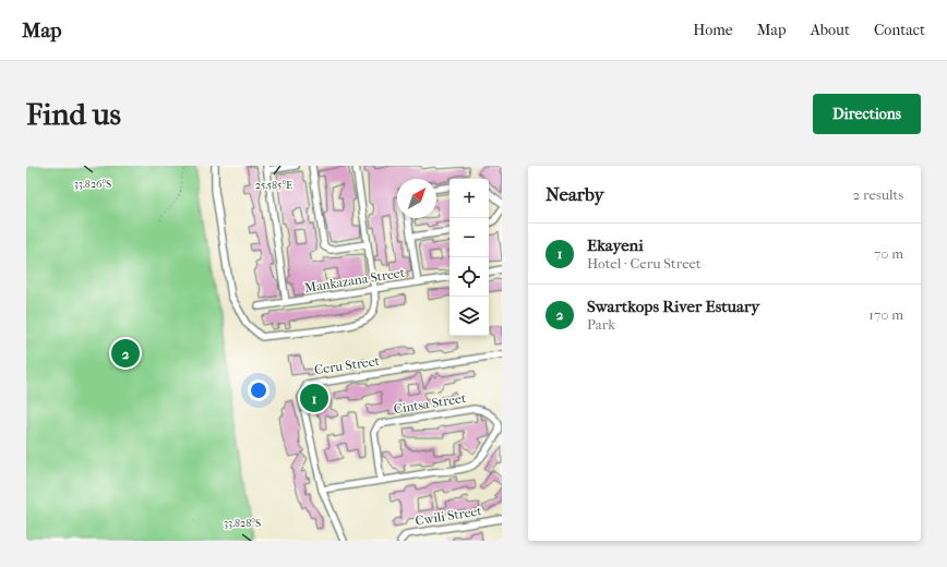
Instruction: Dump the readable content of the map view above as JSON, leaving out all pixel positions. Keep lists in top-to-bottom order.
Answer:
{
  "streets": {
    "street": [
      "Mankazana Street",
      "Ceru Street",
      "Cintsa Street",
      "Cwili Street"
    ]
  },
  "crossings": [
    ["Ceru Street", "Cintsa Street"]
  ],
  "north": "top right",
  "page": {
    "header": "Map",
    "nav": [
      "Home",
      "Map",
      "About",
      "Contact"
    ],
    "buttons": "Directions",
    "title": "Find us",
    "heading": ["Nearby", "2 results"],
    "map_buttons": ["+", "−"],
    "list": [
      {
        "mark": "1",
        "name": "Ekayeni",
        "note": "Hotel · Ceru Street",
        "value": "70 m"
      },
      {
        "mark": "2",
        "name": "Swartkops River Estuary",
        "note": "Park",
        "value": "170 m"
      }
    ],
    "pins": ["2", "1"]
  },
  "coordinates": ["33.826°S", "25.585°E", "33.828°S"]
}
